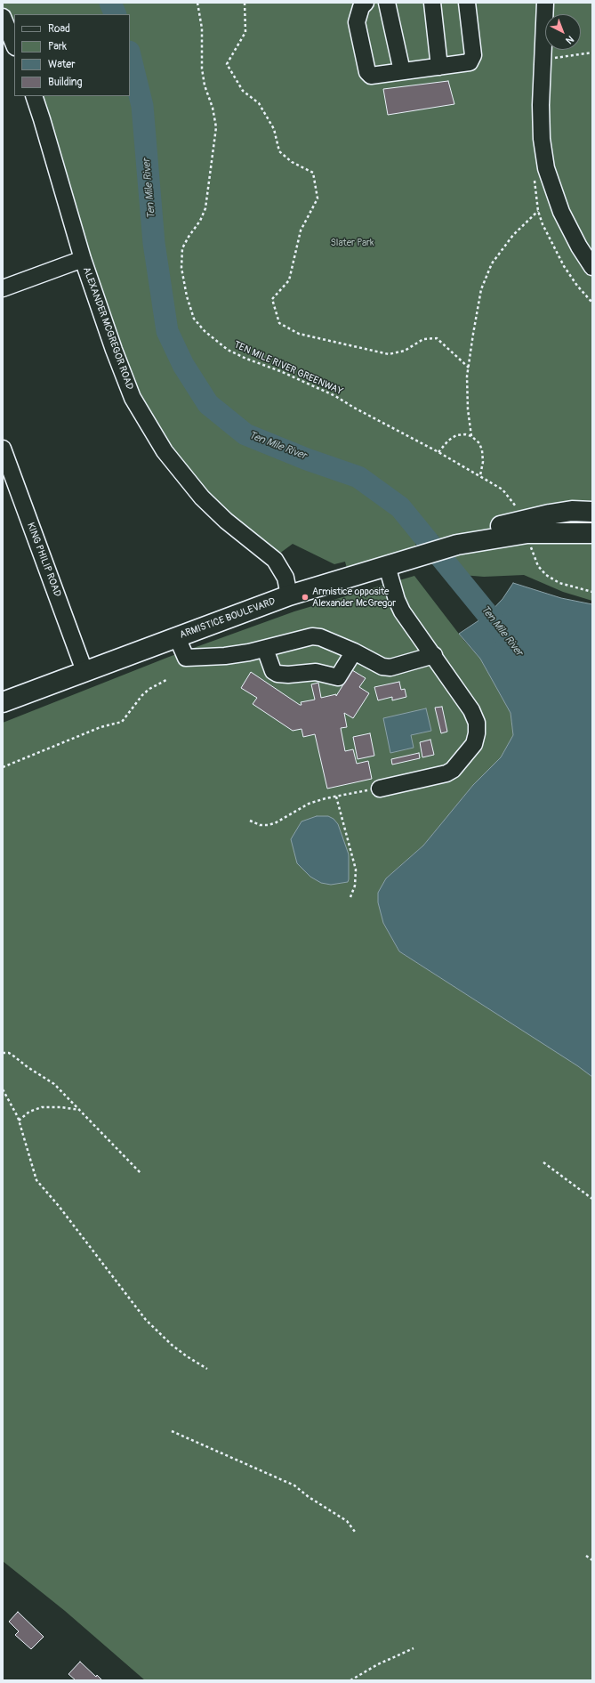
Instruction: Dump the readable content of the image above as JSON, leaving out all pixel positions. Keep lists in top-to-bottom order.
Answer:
{
  "streets": {
    "main road": ["ARMISTICE BOULEVARD"],
    "street": ["ALEXANDER MCGREGOR ROAD", "KING PHILIP ROAD"],
    "path": ["TEN MILE RIVER GREENWAY"]
  },
  "crossings": [
    ["ALEXANDER MCGREGOR ROAD", "ARMISTICE BOULEVARD"],
    ["TEN MILE RIVER GREENWAY", "ARMISTICE BOULEVARD"],
    ["KING PHILIP ROAD", "ARMISTICE BOULEVARD"]
  ],
  "water": ["Ten Mile River"],
  "parks": ["Slater Park"],
  "places": ["Armistice opposite Alexander McGregor"],
  "legend": [
    "Road",
    "Park",
    "Water",
    "Building"
  ],
  "north": "bottom right"
}
